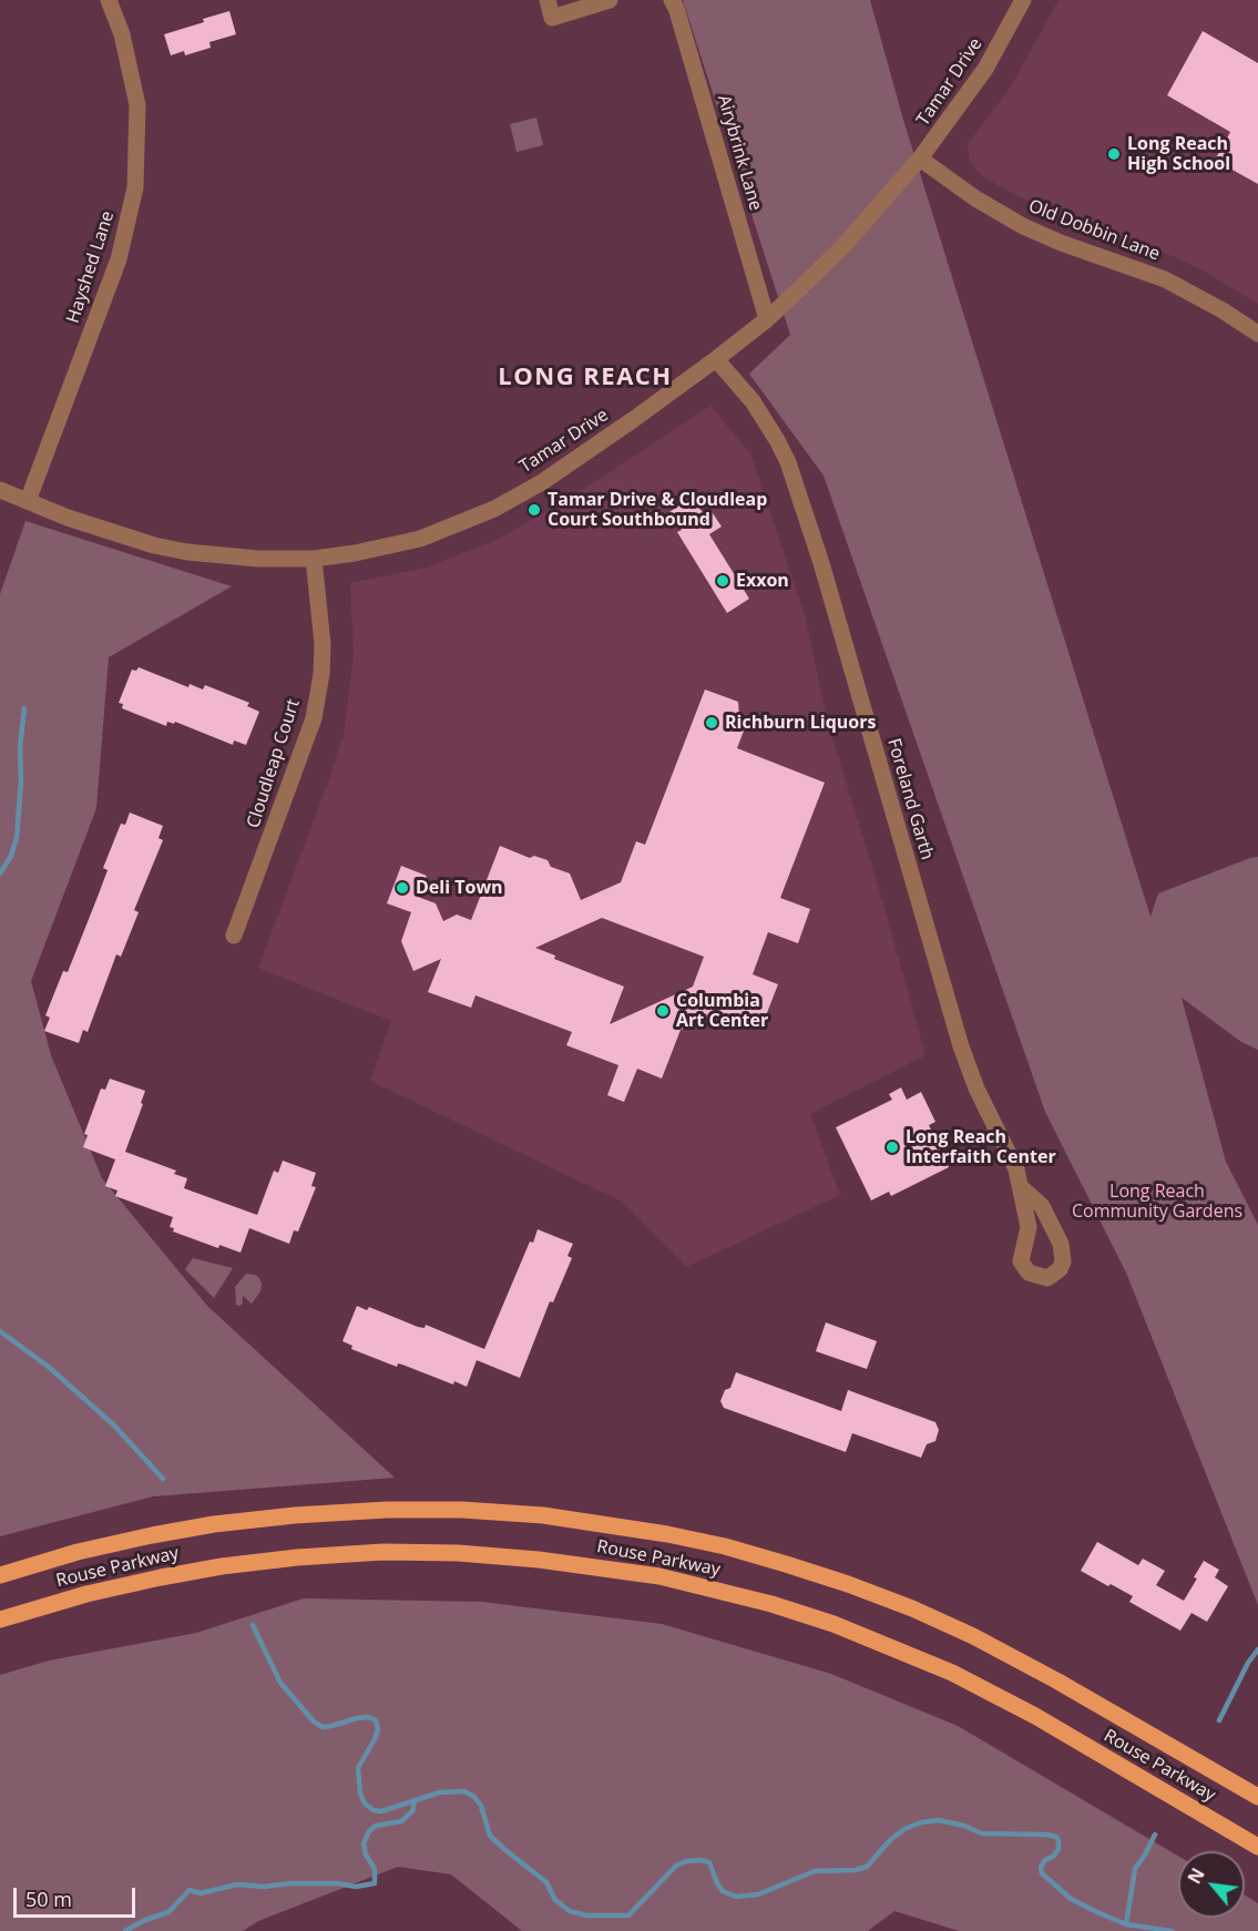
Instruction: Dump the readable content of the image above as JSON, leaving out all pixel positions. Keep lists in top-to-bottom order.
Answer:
{
  "streets": {
    "main road": ["Rouse Parkway"],
    "street": [
      "Tamar Drive",
      "Airybrink Lane",
      "Old Dobbin Lane",
      "Hayshed Lane",
      "Cloudleap Court",
      "Foreland Garth"
    ]
  },
  "crossings": [
    ["Tamar Drive", "Airybrink Lane"],
    ["Tamar Drive", "Old Dobbin Lane"],
    ["Tamar Drive", "Hayshed Lane"],
    ["Tamar Drive", "Cloudleap Court"],
    ["Tamar Drive", "Foreland Garth"]
  ],
  "districts": ["LONG REACH"],
  "parks": ["Long Reach Community Gardens"],
  "places": [
    "Long Reach High School",
    "Tamar Drive & Cloudleap Court Southbound",
    "Exxon",
    "Richburn Liquors",
    "Deli Town",
    "Columbia Art Center",
    "Long Reach Interfaith Center"
  ],
  "scale_bar": "50 m",
  "north": "top left"
}
